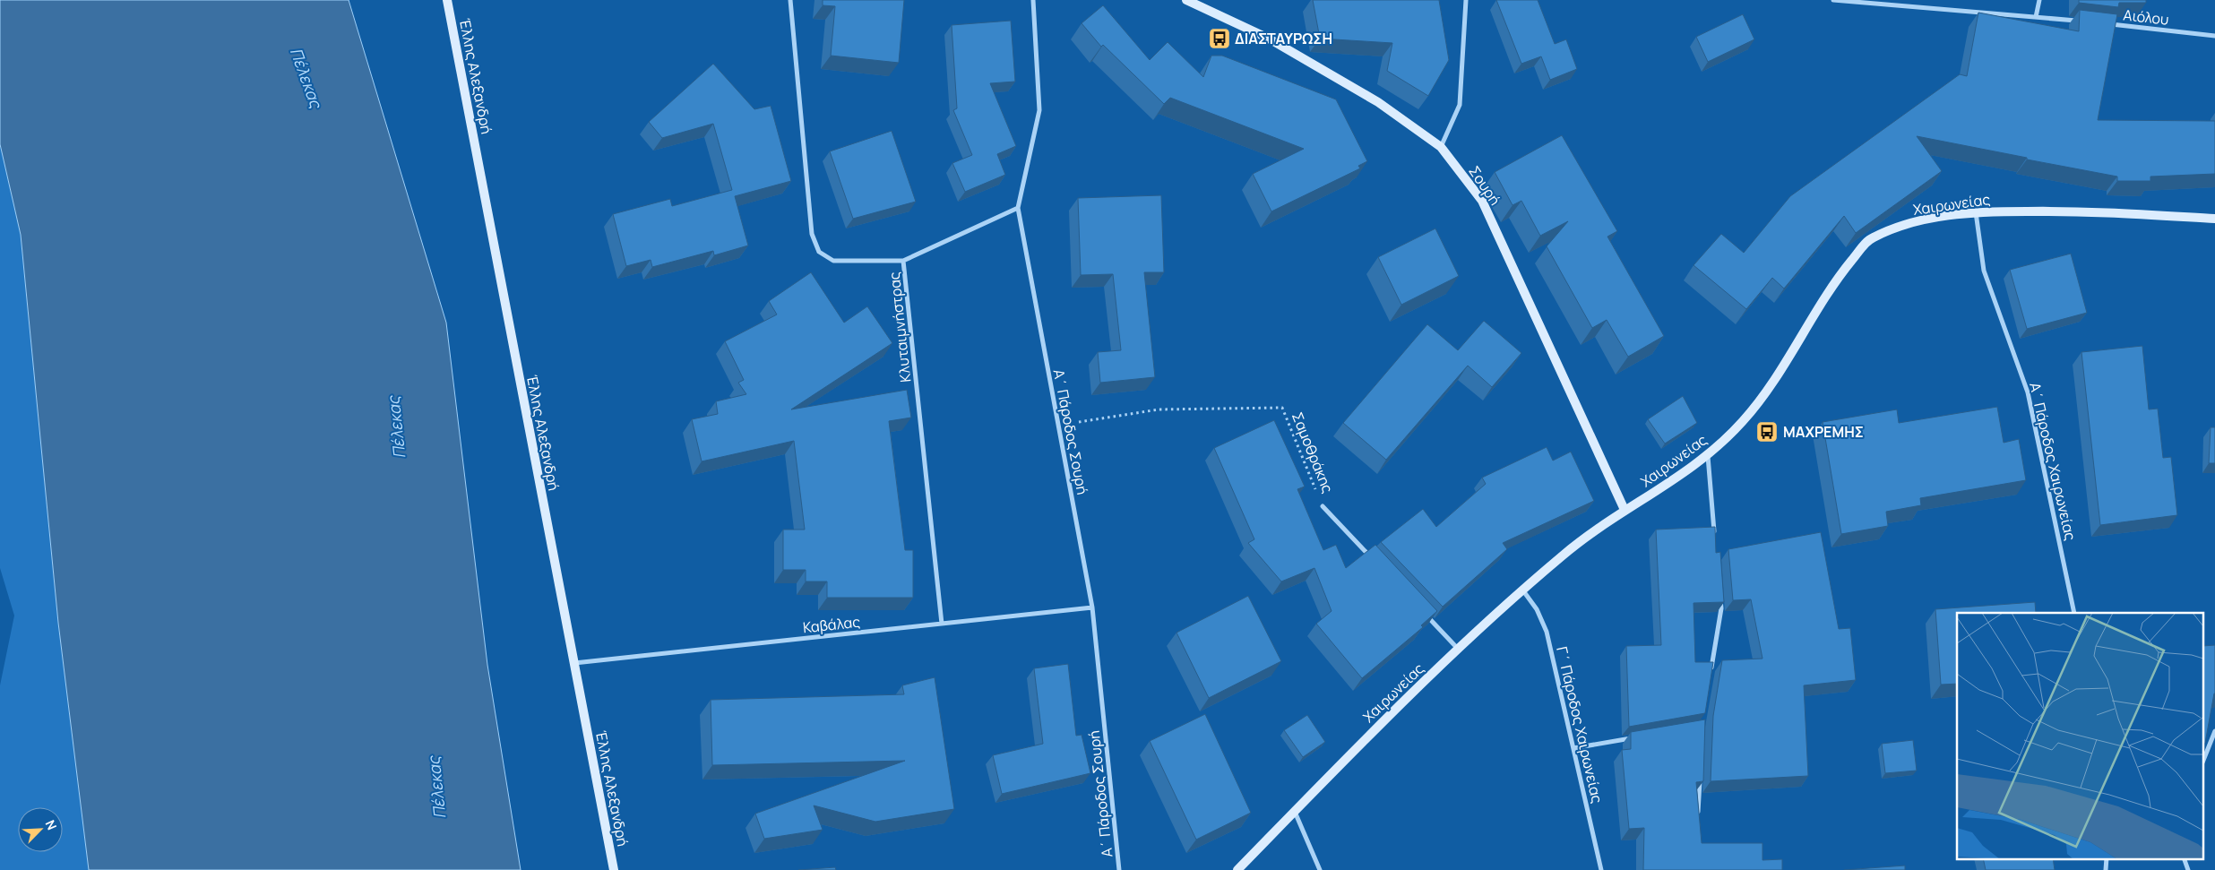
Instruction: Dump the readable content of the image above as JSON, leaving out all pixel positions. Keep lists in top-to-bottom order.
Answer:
{
  "streets": {
    "street": [
      "Αιόλου",
      "Έλλης Αλεξανδρή",
      "Σουρή",
      "Χαιρωνείας",
      "Κλυταιμνήστρας",
      "Α΄ Πάροδος Σουρή",
      "Σαμοθράκης",
      "Α΄ Πάροδος Χαιρωνείας",
      "Καβάλας",
      "Γ΄ Πάροδος Χαιρωνείας"
    ]
  },
  "crossings": [
    ["Έλλης Αλεξανδρή", "Καβάλας"],
    ["Σουρή", "Χαιρωνείας"],
    ["Χαιρωνείας", "Α΄ Πάροδος Χαιρωνείας"],
    ["Χαιρωνείας", "Γ΄ Πάροδος Χαιρωνείας"],
    ["Κλυταιμνήστρας", "Καβάλας"],
    ["Α΄ Πάροδος Σουρή", "Σαμοθράκης"],
    ["Α΄ Πάροδος Σουρή", "Καβάλας"]
  ],
  "water": ["Πέλεκας"],
  "places": {
    "bus stop": ["ΔΙΑΣΤΑΥΡΩΣΗ", "ΜΑΧΡΕΜΗΣ"]
  },
  "north": "top right"
}
